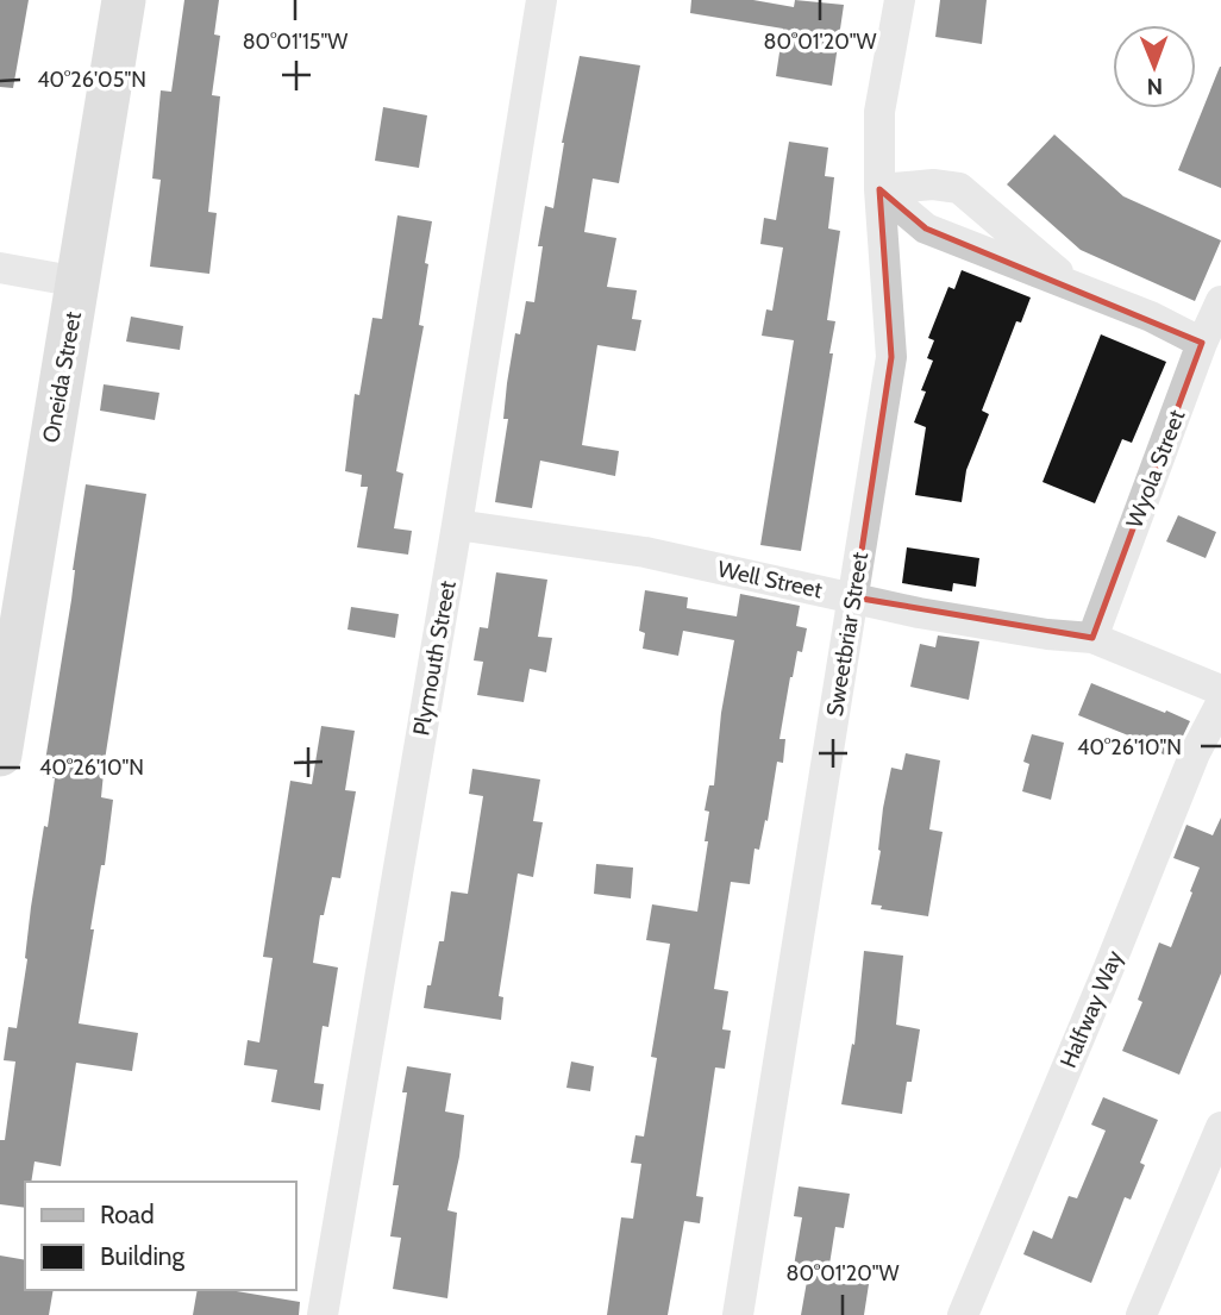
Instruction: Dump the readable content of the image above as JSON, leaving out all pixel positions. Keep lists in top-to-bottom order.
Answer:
{
  "streets": {
    "street": [
      "Oneida Street",
      "Wyola Street",
      "Well Street",
      "Sweetbriar Street",
      "Plymouth Street",
      "Halfway Way"
    ]
  },
  "crossings": [
    ["Wyola Street", "Well Street"],
    ["Well Street", "Sweetbriar Street"],
    ["Well Street", "Plymouth Street"]
  ],
  "legend": ["Road", "Building"],
  "north": "bottom",
  "coordinates": [
    "80°01'15\"W",
    "80°01'20\"W",
    "40°26'05\"N",
    "40°26'10\"N"
  ]
}
